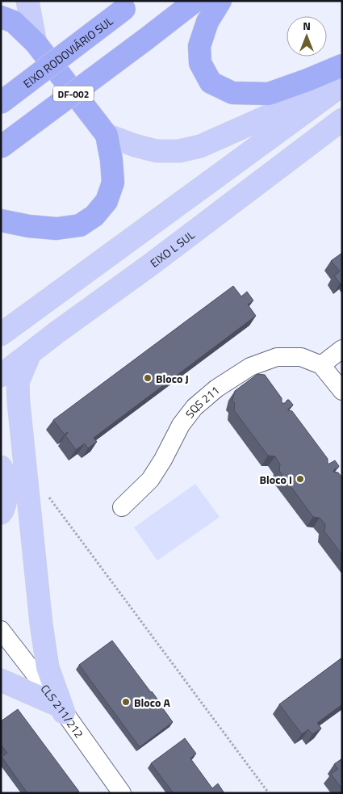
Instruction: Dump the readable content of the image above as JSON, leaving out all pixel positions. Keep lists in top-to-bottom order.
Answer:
{
  "streets": {
    "highway": ["EIXO RODOVIÁRIO SUL", "DF-002"],
    "main road": ["EIXO L SUL"],
    "street": ["SQS 211", "CLS 211/212"]
  },
  "places": ["Bloco J", "Bloco I", "Bloco A"],
  "north": "top"
}
